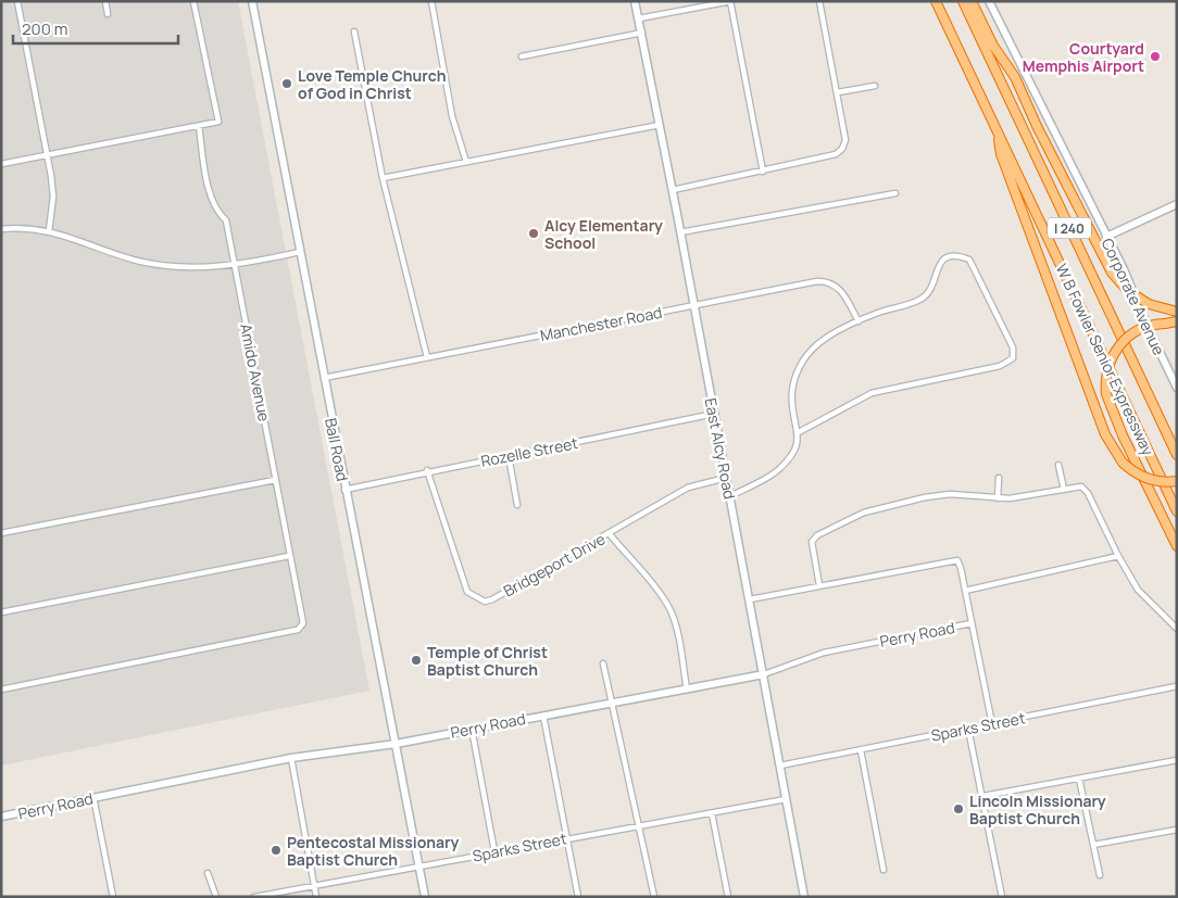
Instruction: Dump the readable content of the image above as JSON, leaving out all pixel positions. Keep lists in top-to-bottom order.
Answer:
{
  "streets": {
    "highway": ["I 240", "W B Fowler Senior Expressway"],
    "street": [
      "Corporate Avenue",
      "Manchester Road",
      "Amido Avenue",
      "East Alcy Road",
      "Ball Road",
      "Rozelle Street",
      "Bridgeport Drive",
      "Perry Road",
      "Sparks Street"
    ]
  },
  "crossings": [
    ["Manchester Road", "East Alcy Road"],
    ["Manchester Road", "Ball Road"],
    ["East Alcy Road", "Rozelle Street"],
    ["East Alcy Road", "Bridgeport Drive"],
    ["East Alcy Road", "Perry Road"],
    ["East Alcy Road", "Sparks Street"],
    ["Ball Road", "Rozelle Street"],
    ["Ball Road", "Perry Road"],
    ["Ball Road", "Sparks Street"],
    ["Rozelle Street", "Bridgeport Drive"]
  ],
  "places": [
    "Courtyard Memphis Airport",
    "Love Temple Church of God in Christ",
    "Alcy Elementary School",
    "Temple of Christ Baptist Church",
    "Lincoln Missionary Baptist Church",
    "Pentecostal Missionary Baptist Church"
  ],
  "scale_bar": "200 m"
}
